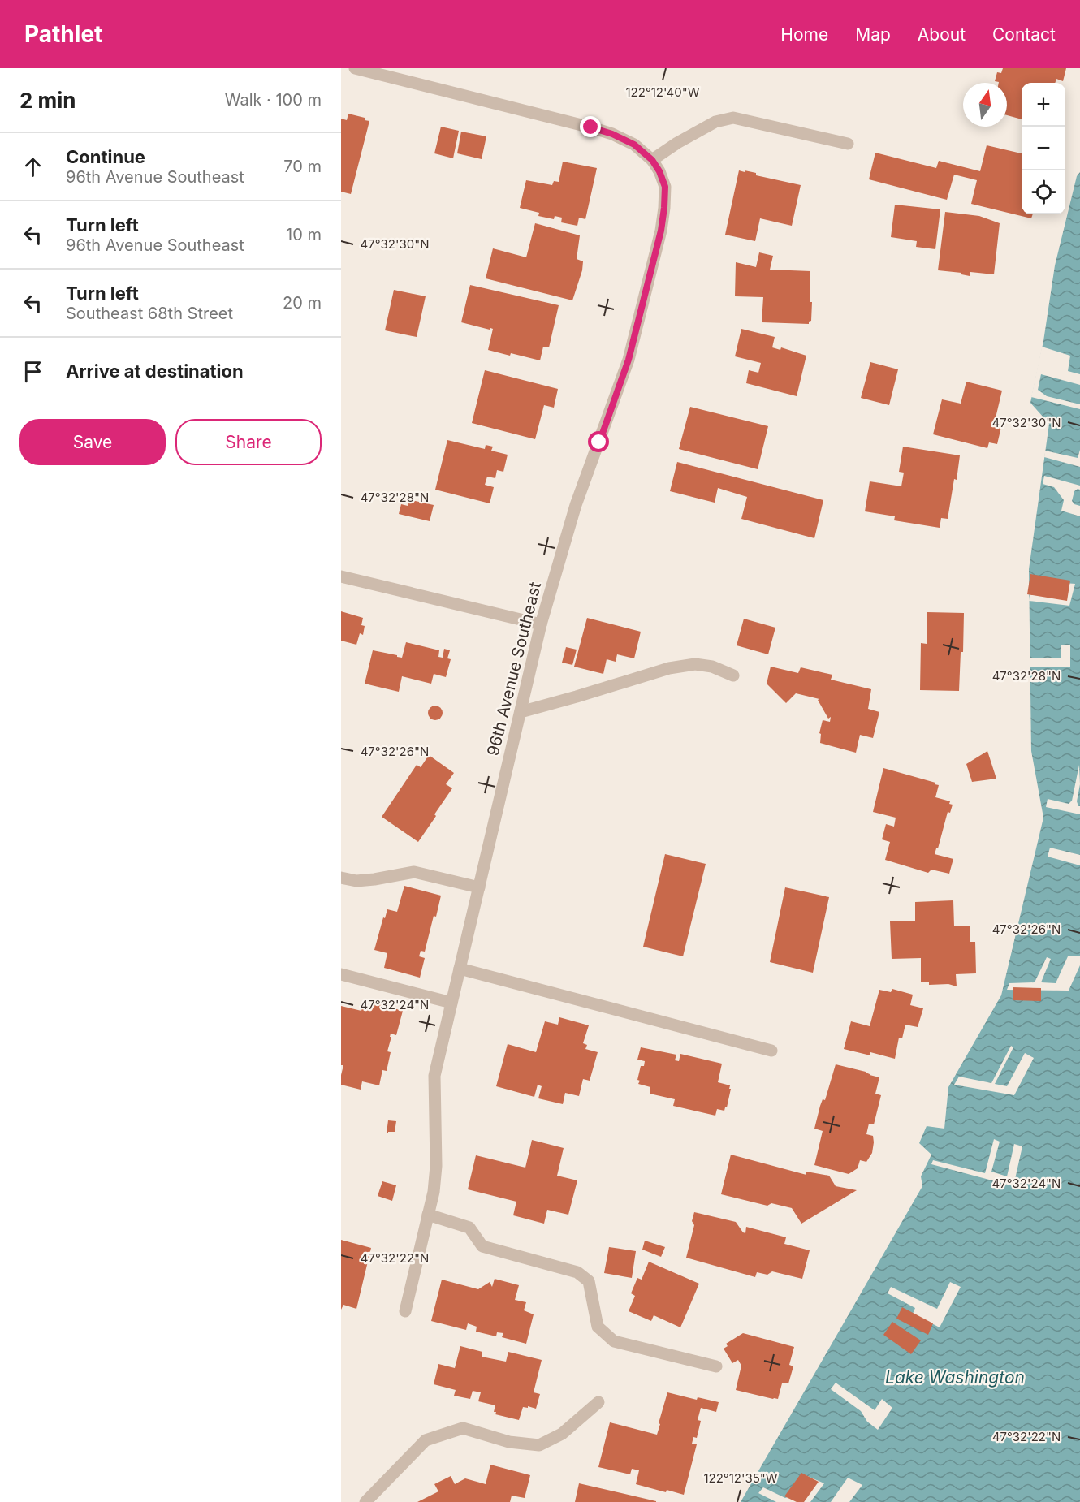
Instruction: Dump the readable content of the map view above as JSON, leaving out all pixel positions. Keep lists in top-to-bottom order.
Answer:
{
  "streets": {
    "street": ["96th Avenue Southeast"]
  },
  "water": ["Lake Washington"],
  "north": "top",
  "page": {
    "header": "Pathlet",
    "nav": [
      "Home",
      "Map",
      "About",
      "Contact"
    ],
    "heading": ["2 min", "Walk · 100 m"],
    "map_buttons": ["+", "−"],
    "list": [
      ["Continue", "96th Avenue Southeast", "70 m"],
      ["Turn left", "96th Avenue Southeast", "10 m"],
      ["Turn left", "Southeast 68th Street", "20 m"],
      "Arrive at destination"
    ],
    "buttons": ["Save", "Share"]
  },
  "coordinates": [
    "122°12'40\"W",
    "47°32'30\"N",
    "47°32'28\"N",
    "47°32'26\"N",
    "47°32'24\"N",
    "47°32'22\"N",
    "122°12'35\"W"
  ]
}
